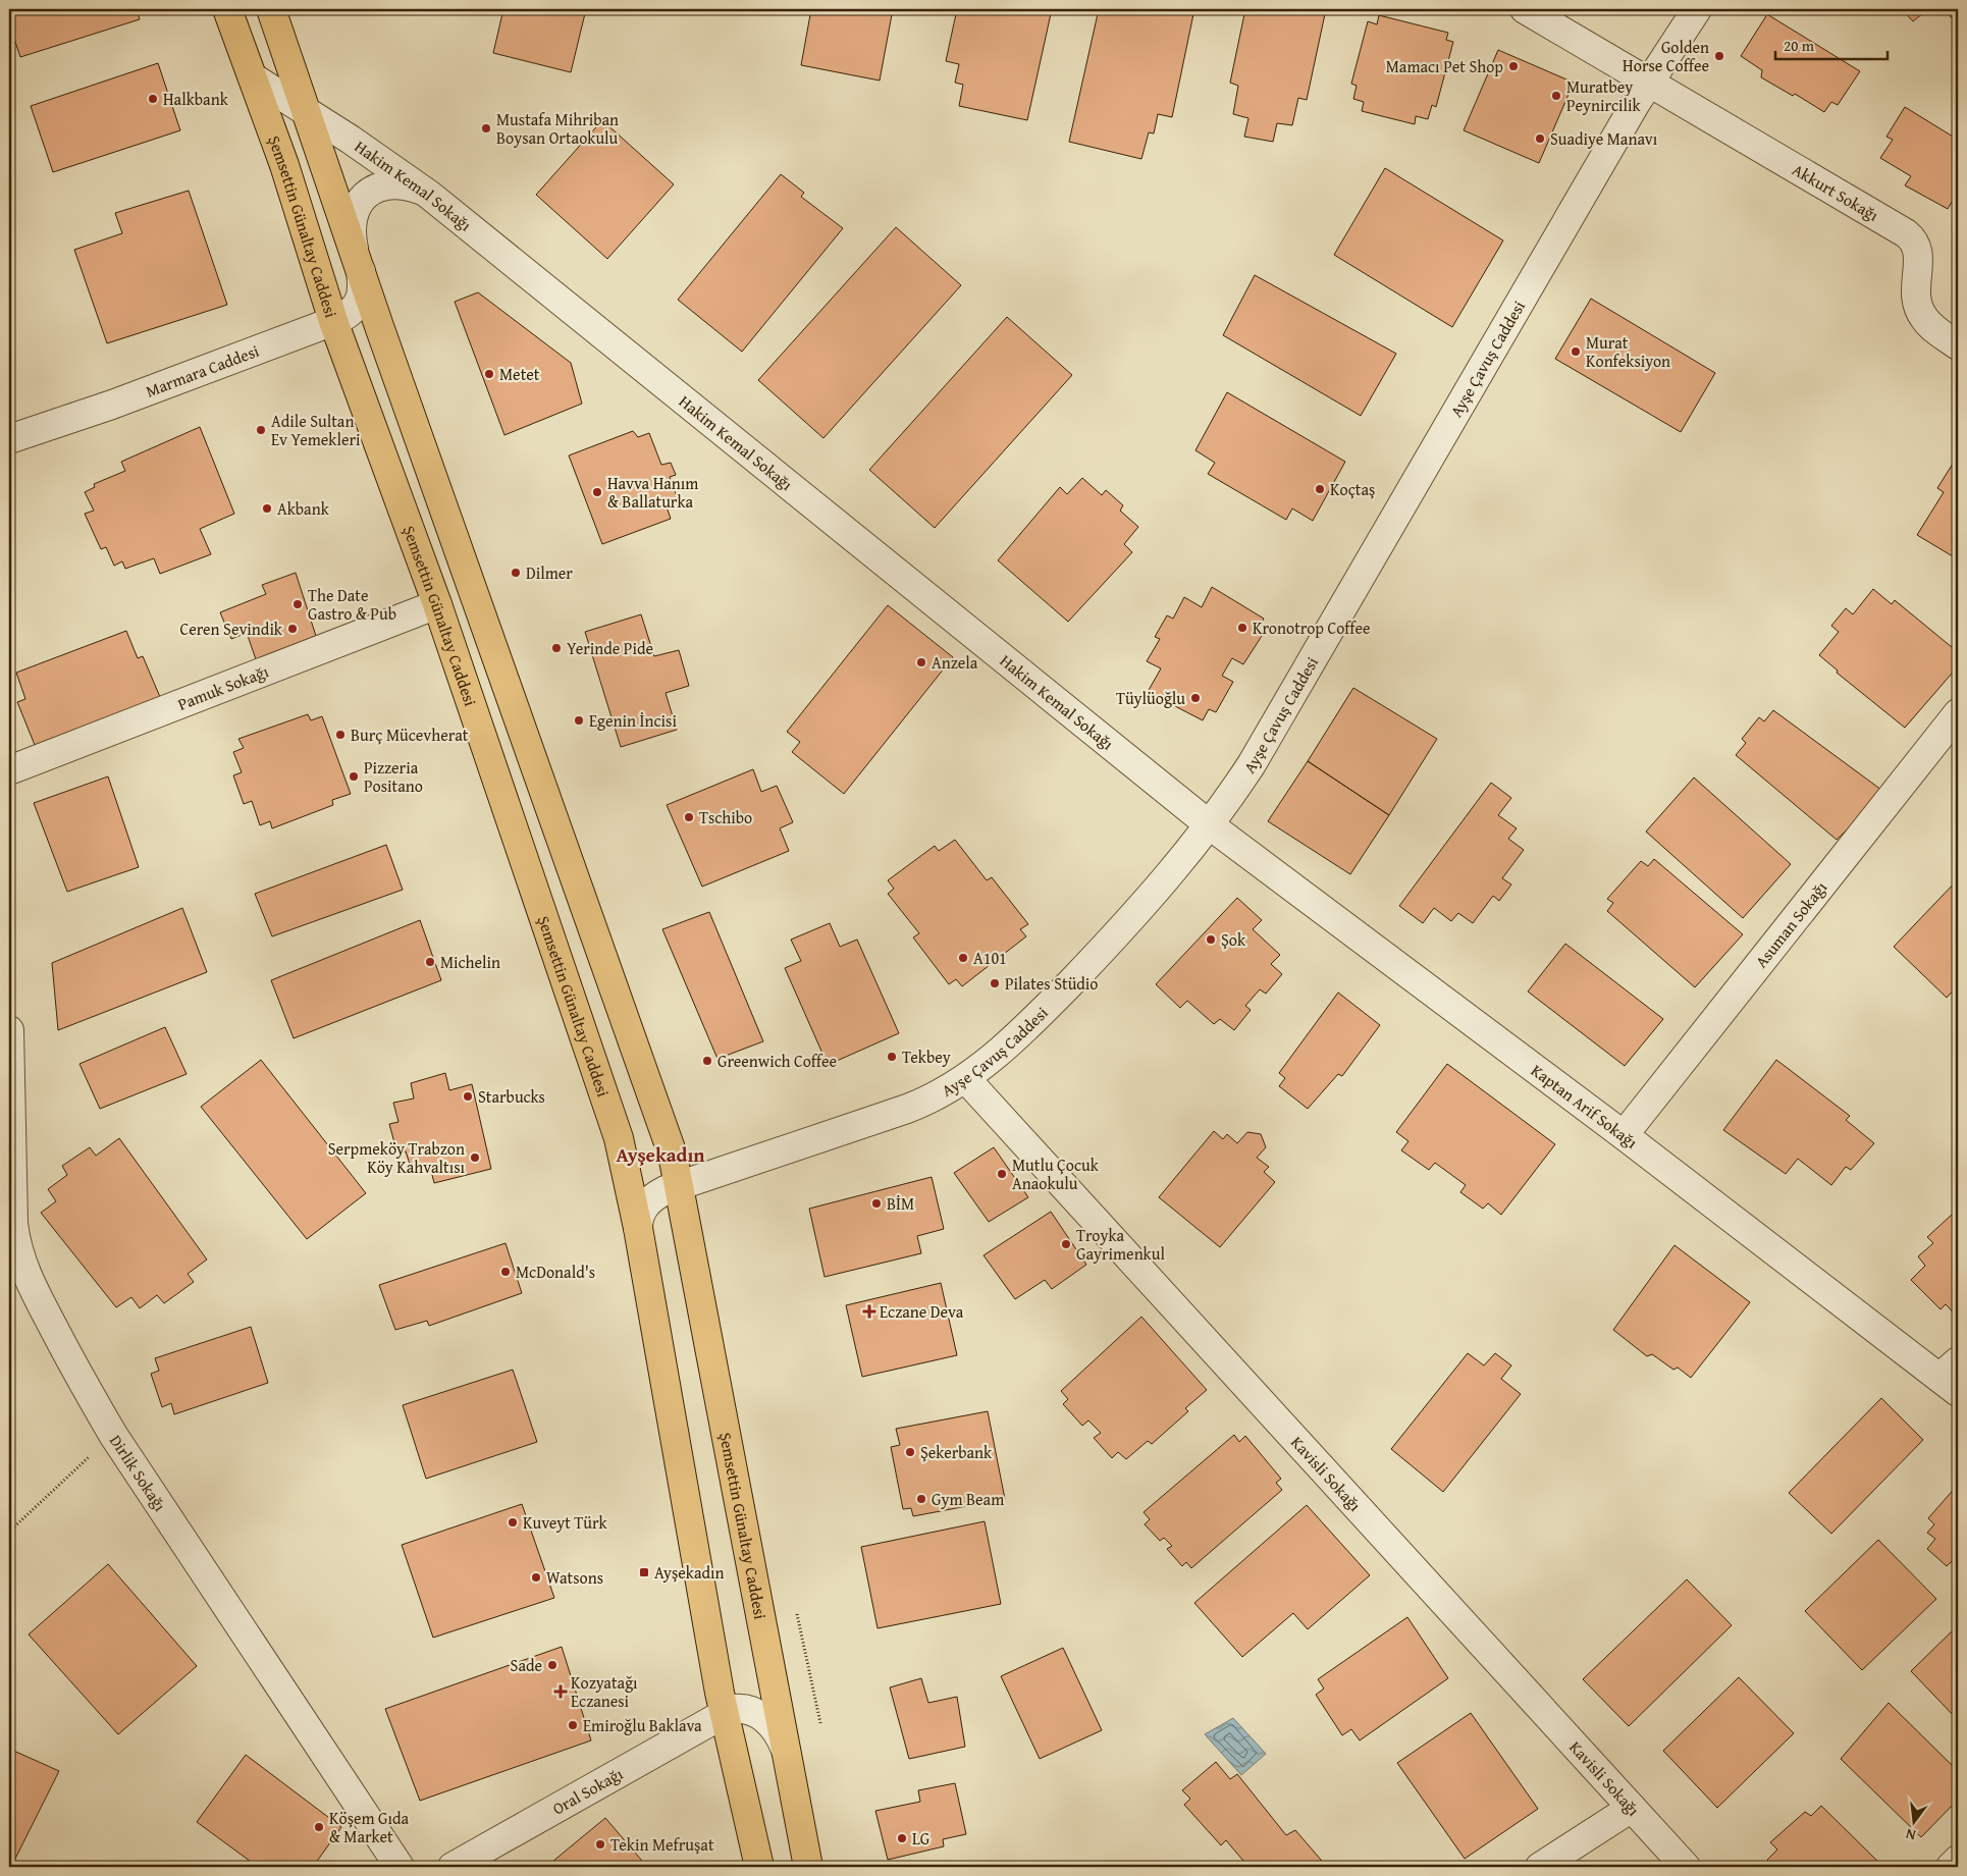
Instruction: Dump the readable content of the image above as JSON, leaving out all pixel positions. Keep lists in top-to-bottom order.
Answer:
{
  "streets": {
    "main road": ["Şemsettin Günaltay Caddesi"],
    "street": [
      "Hakim Kemal Sokağı",
      "Akkurt Sokağı",
      "Ayşe Çavuş Caddesi",
      "Marmara Caddesi",
      "Pamuk Sokağı",
      "Asuman Sokağı",
      "Kaptan Arif Sokağı",
      "Dirlik Sokağı",
      "Kavisli Sokağı",
      "Oral Sokağı"
    ]
  },
  "crossings": [
    ["Hakim Kemal Sokağı", "Şemsettin Günaltay Caddesi"],
    ["Hakim Kemal Sokağı", "Ayşe Çavuş Caddesi"],
    ["Hakim Kemal Sokağı", "Kaptan Arif Sokağı"],
    ["Akkurt Sokağı", "Ayşe Çavuş Caddesi"],
    ["Şemsettin Günaltay Caddesi", "Ayşe Çavuş Caddesi"],
    ["Şemsettin Günaltay Caddesi", "Marmara Caddesi"],
    ["Şemsettin Günaltay Caddesi", "Pamuk Sokağı"],
    ["Şemsettin Günaltay Caddesi", "Oral Sokağı"],
    ["Ayşe Çavuş Caddesi", "Kaptan Arif Sokağı"],
    ["Ayşe Çavuş Caddesi", "Kavisli Sokağı"],
    ["Asuman Sokağı", "Kaptan Arif Sokağı"]
  ],
  "districts": ["Ayşekadın"],
  "places": {
    "other": [
      "Golden Horse Coffee",
      "Mamacı Pet Shop",
      "Muratbey Peynircilik",
      "Halkbank",
      "Mustafa Mihriban Boysan Ortaokulu",
      "Suadiye Manavı",
      "Murat Konfeksiyon",
      "Metet",
      "Adile Sultan Ev Yemekleri",
      "Koçtaş",
      "Havva Hanım & Ballaturka",
      "Akbank",
      "Dilmer",
      "The Date Gastro & Pub",
      "Kronotrop Coffee",
      "Ceren Sevindik",
      "Yerinde Pide",
      "Anzela",
      "Tüylüoğlu",
      "Egenin İncisi",
      "Burç Mücevherat",
      "Pizzeria Positano",
      "Tschibo",
      "Şok",
      "A101",
      "Michelin",
      "Pilates Stüdio",
      "Tekbey",
      "Greenwich Coffee",
      "Starbucks",
      "Serpmeköy Trabzon Köy Kahvaltısı",
      "Mutlu Çocuk Anaokulu",
      "BİM",
      "Troyka Gayrimenkul",
      "McDonald's",
      "Şekerbank",
      "Gym Beam",
      "Kuveyt Türk",
      "Watsons",
      "Sade",
      "Emiroğlu Baklava",
      "Köşem Gıda & Market",
      "LG",
      "Tekin Mefruşat"
    ],
    "health": ["Eczane Deva", "Kozyatağı Eczanesi"],
    "transit": ["Ayşekadın"]
  },
  "scale_bar": "20 m",
  "north": "bottom"
}
